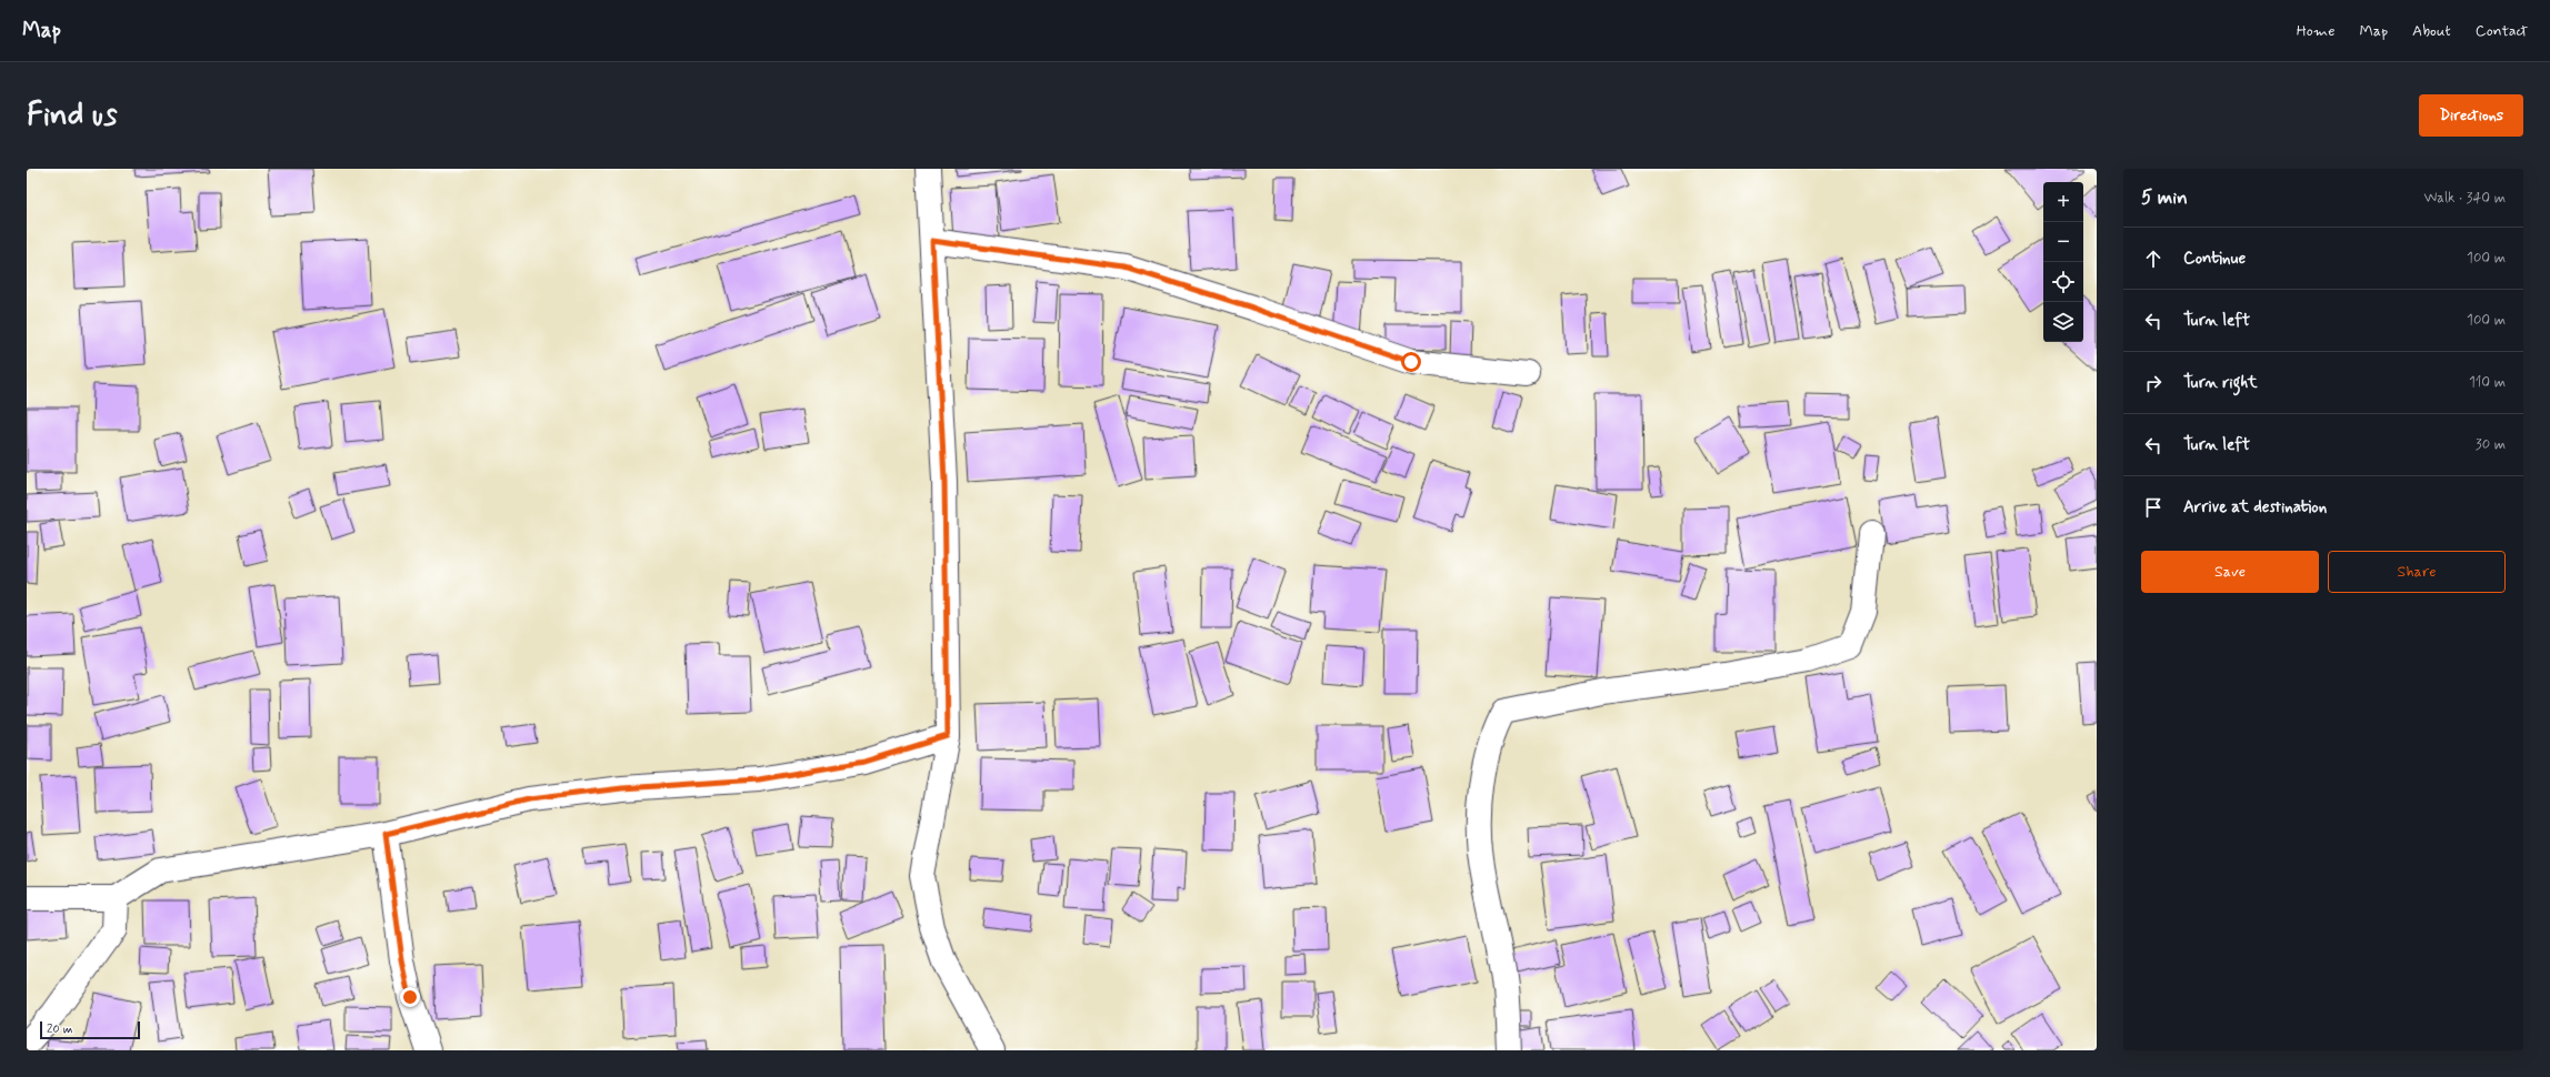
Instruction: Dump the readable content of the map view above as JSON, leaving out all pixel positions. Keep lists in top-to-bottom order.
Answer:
{
  "scale_bar": "20 m",
  "page": {
    "header": "Map",
    "nav": [
      "Home",
      "Map",
      "About",
      "Contact"
    ],
    "buttons": [
      "Directions",
      ["Save", "Share"]
    ],
    "title": "Find us",
    "heading": ["5 min", "Walk · 340 m"],
    "map_buttons": ["+", "−"],
    "list": [
      ["Continue", "100 m"],
      ["Turn left", "100 m"],
      ["Turn right", "110 m"],
      ["Turn left", "30 m"],
      "Arrive at destination"
    ],
    "scale": "20 m"
  }
}
